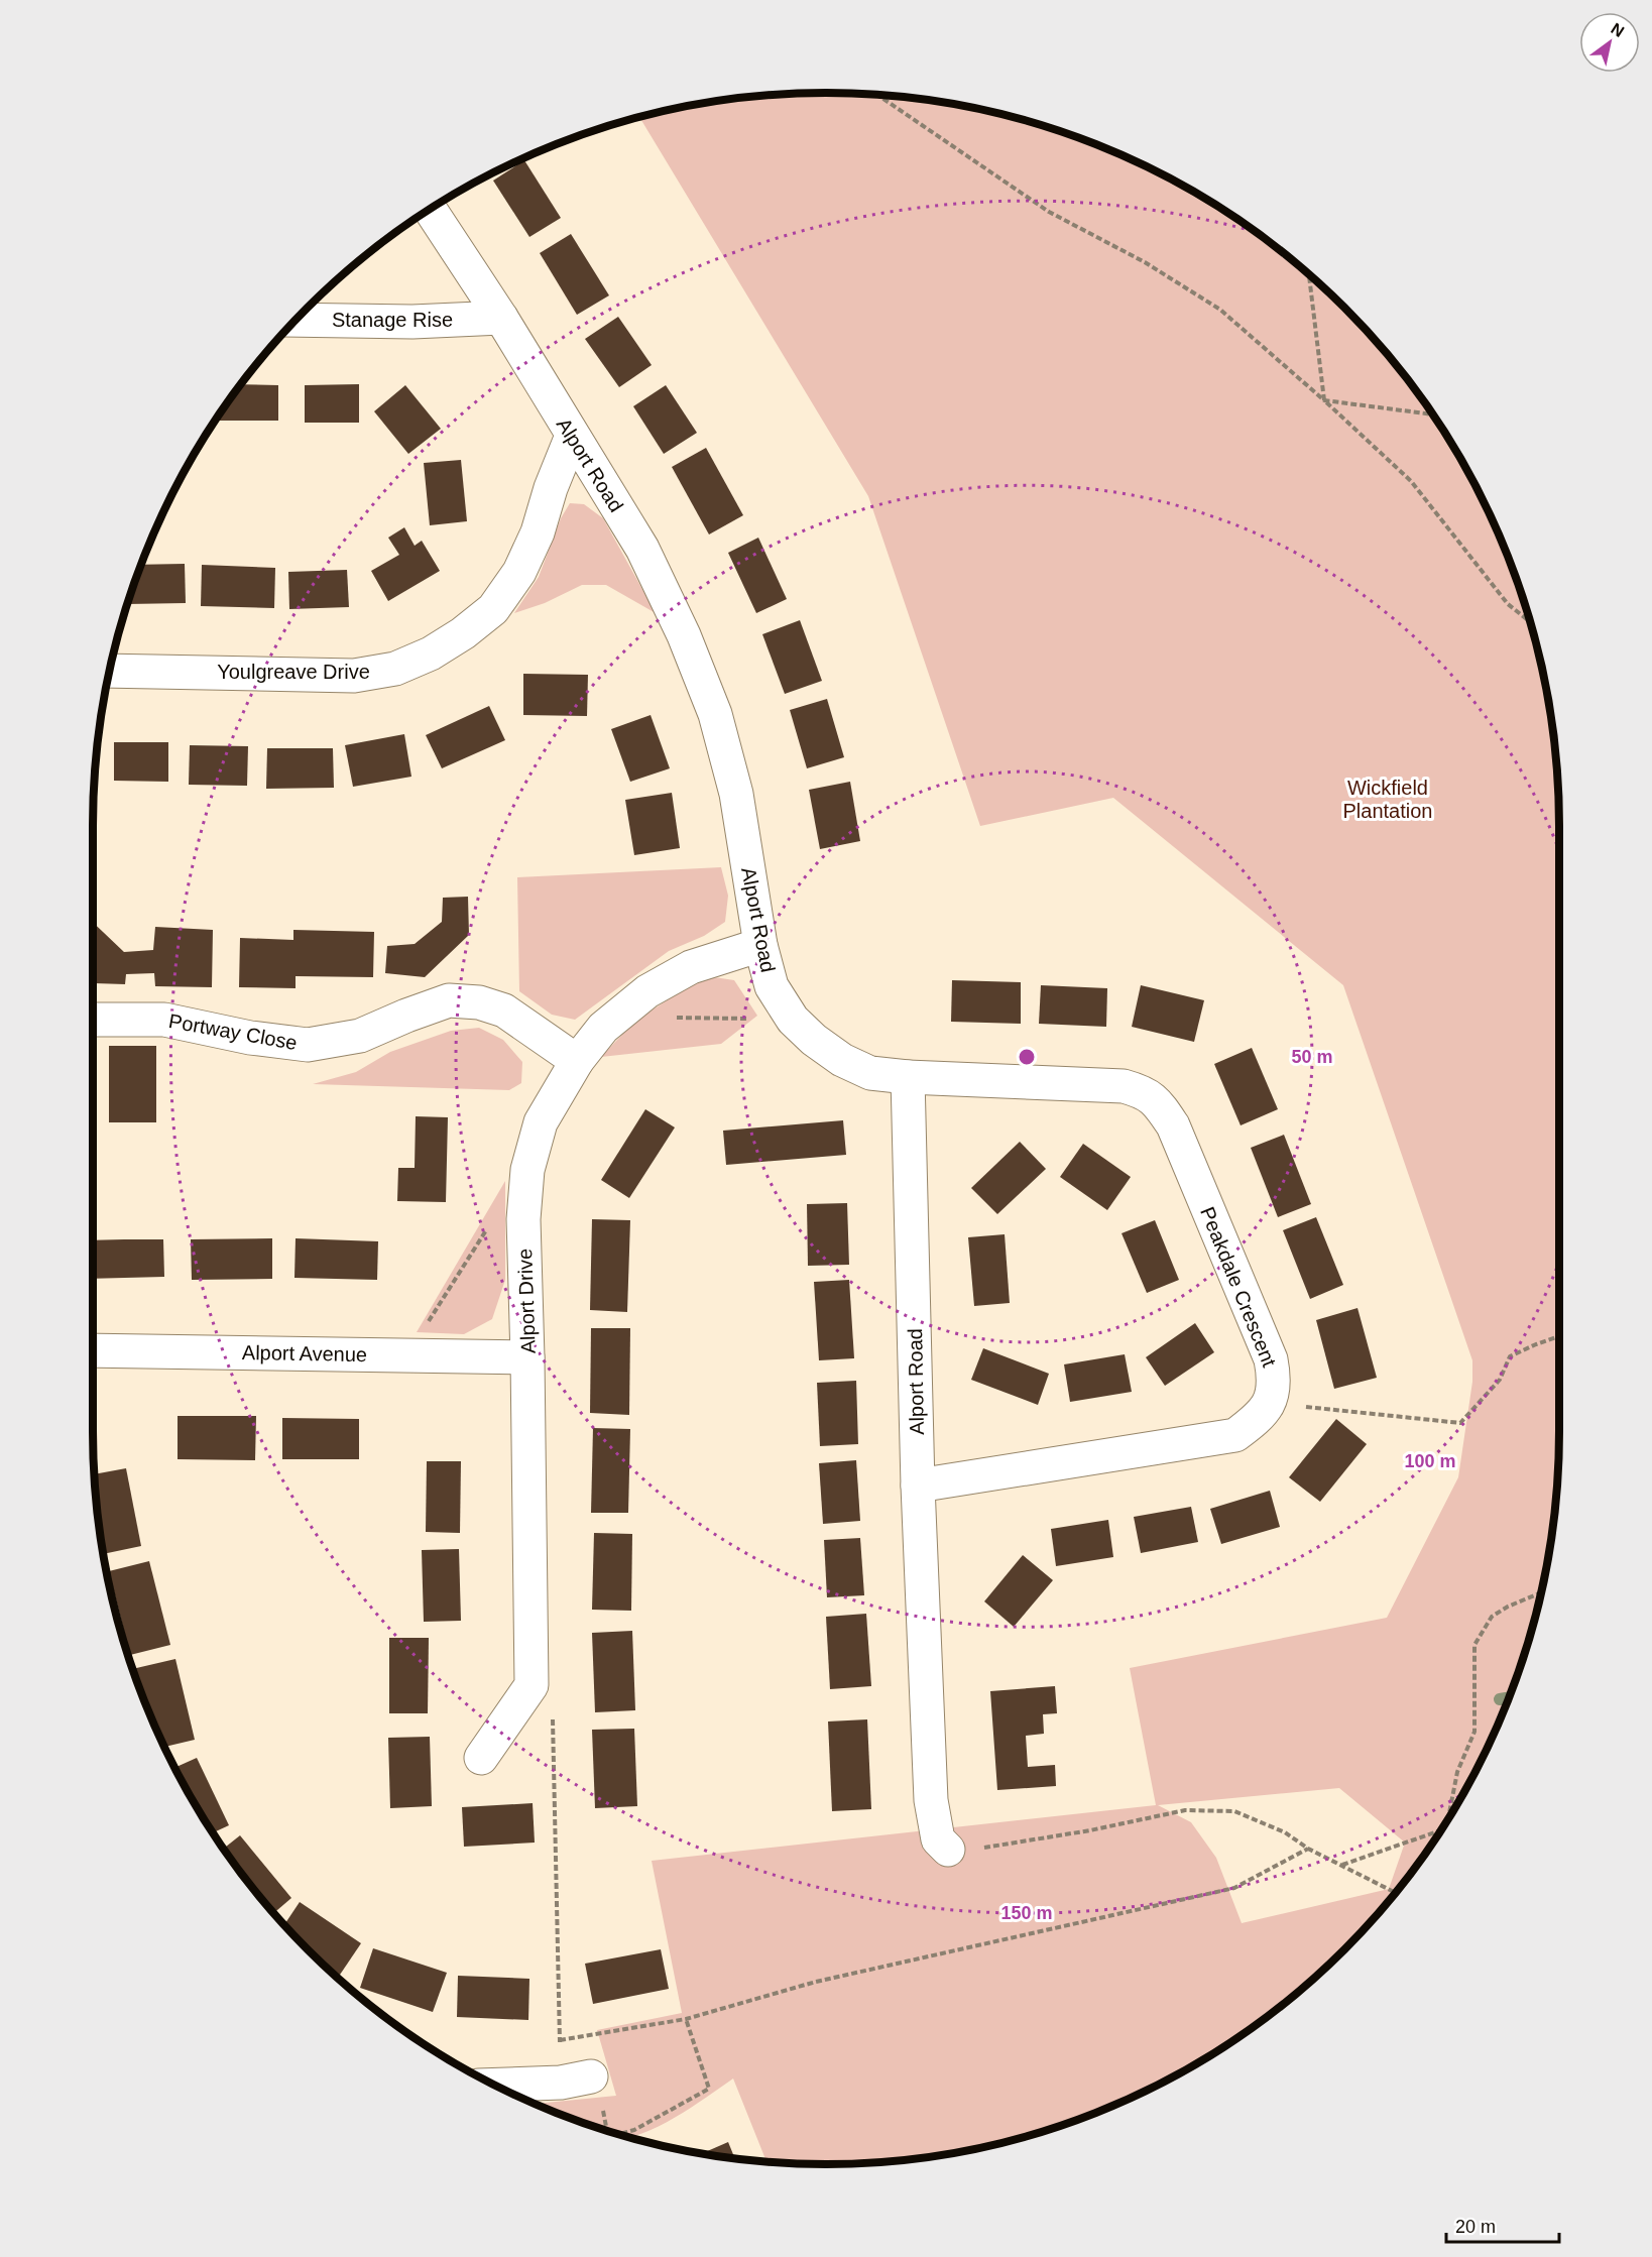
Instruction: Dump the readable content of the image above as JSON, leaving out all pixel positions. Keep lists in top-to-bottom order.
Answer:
{
  "streets": {
    "street": [
      "Stanage Rise",
      "Alport Road",
      "Youlgreave Drive",
      "Portway Close",
      "Peakdale Crescent",
      "Alport Drive",
      "Alport Avenue"
    ]
  },
  "crossings": [
    ["Stanage Rise", "Alport Road"],
    ["Alport Road", "Youlgreave Drive"],
    ["Alport Road", "Peakdale Crescent"],
    ["Alport Road", "Alport Drive"],
    ["Portway Close", "Alport Drive"],
    ["Alport Drive", "Alport Avenue"]
  ],
  "parks": ["Wickfield Plantation"],
  "scale_bar": "20 m",
  "north": "top right",
  "rings": ["50 m", "100 m", "150 m"]
}
